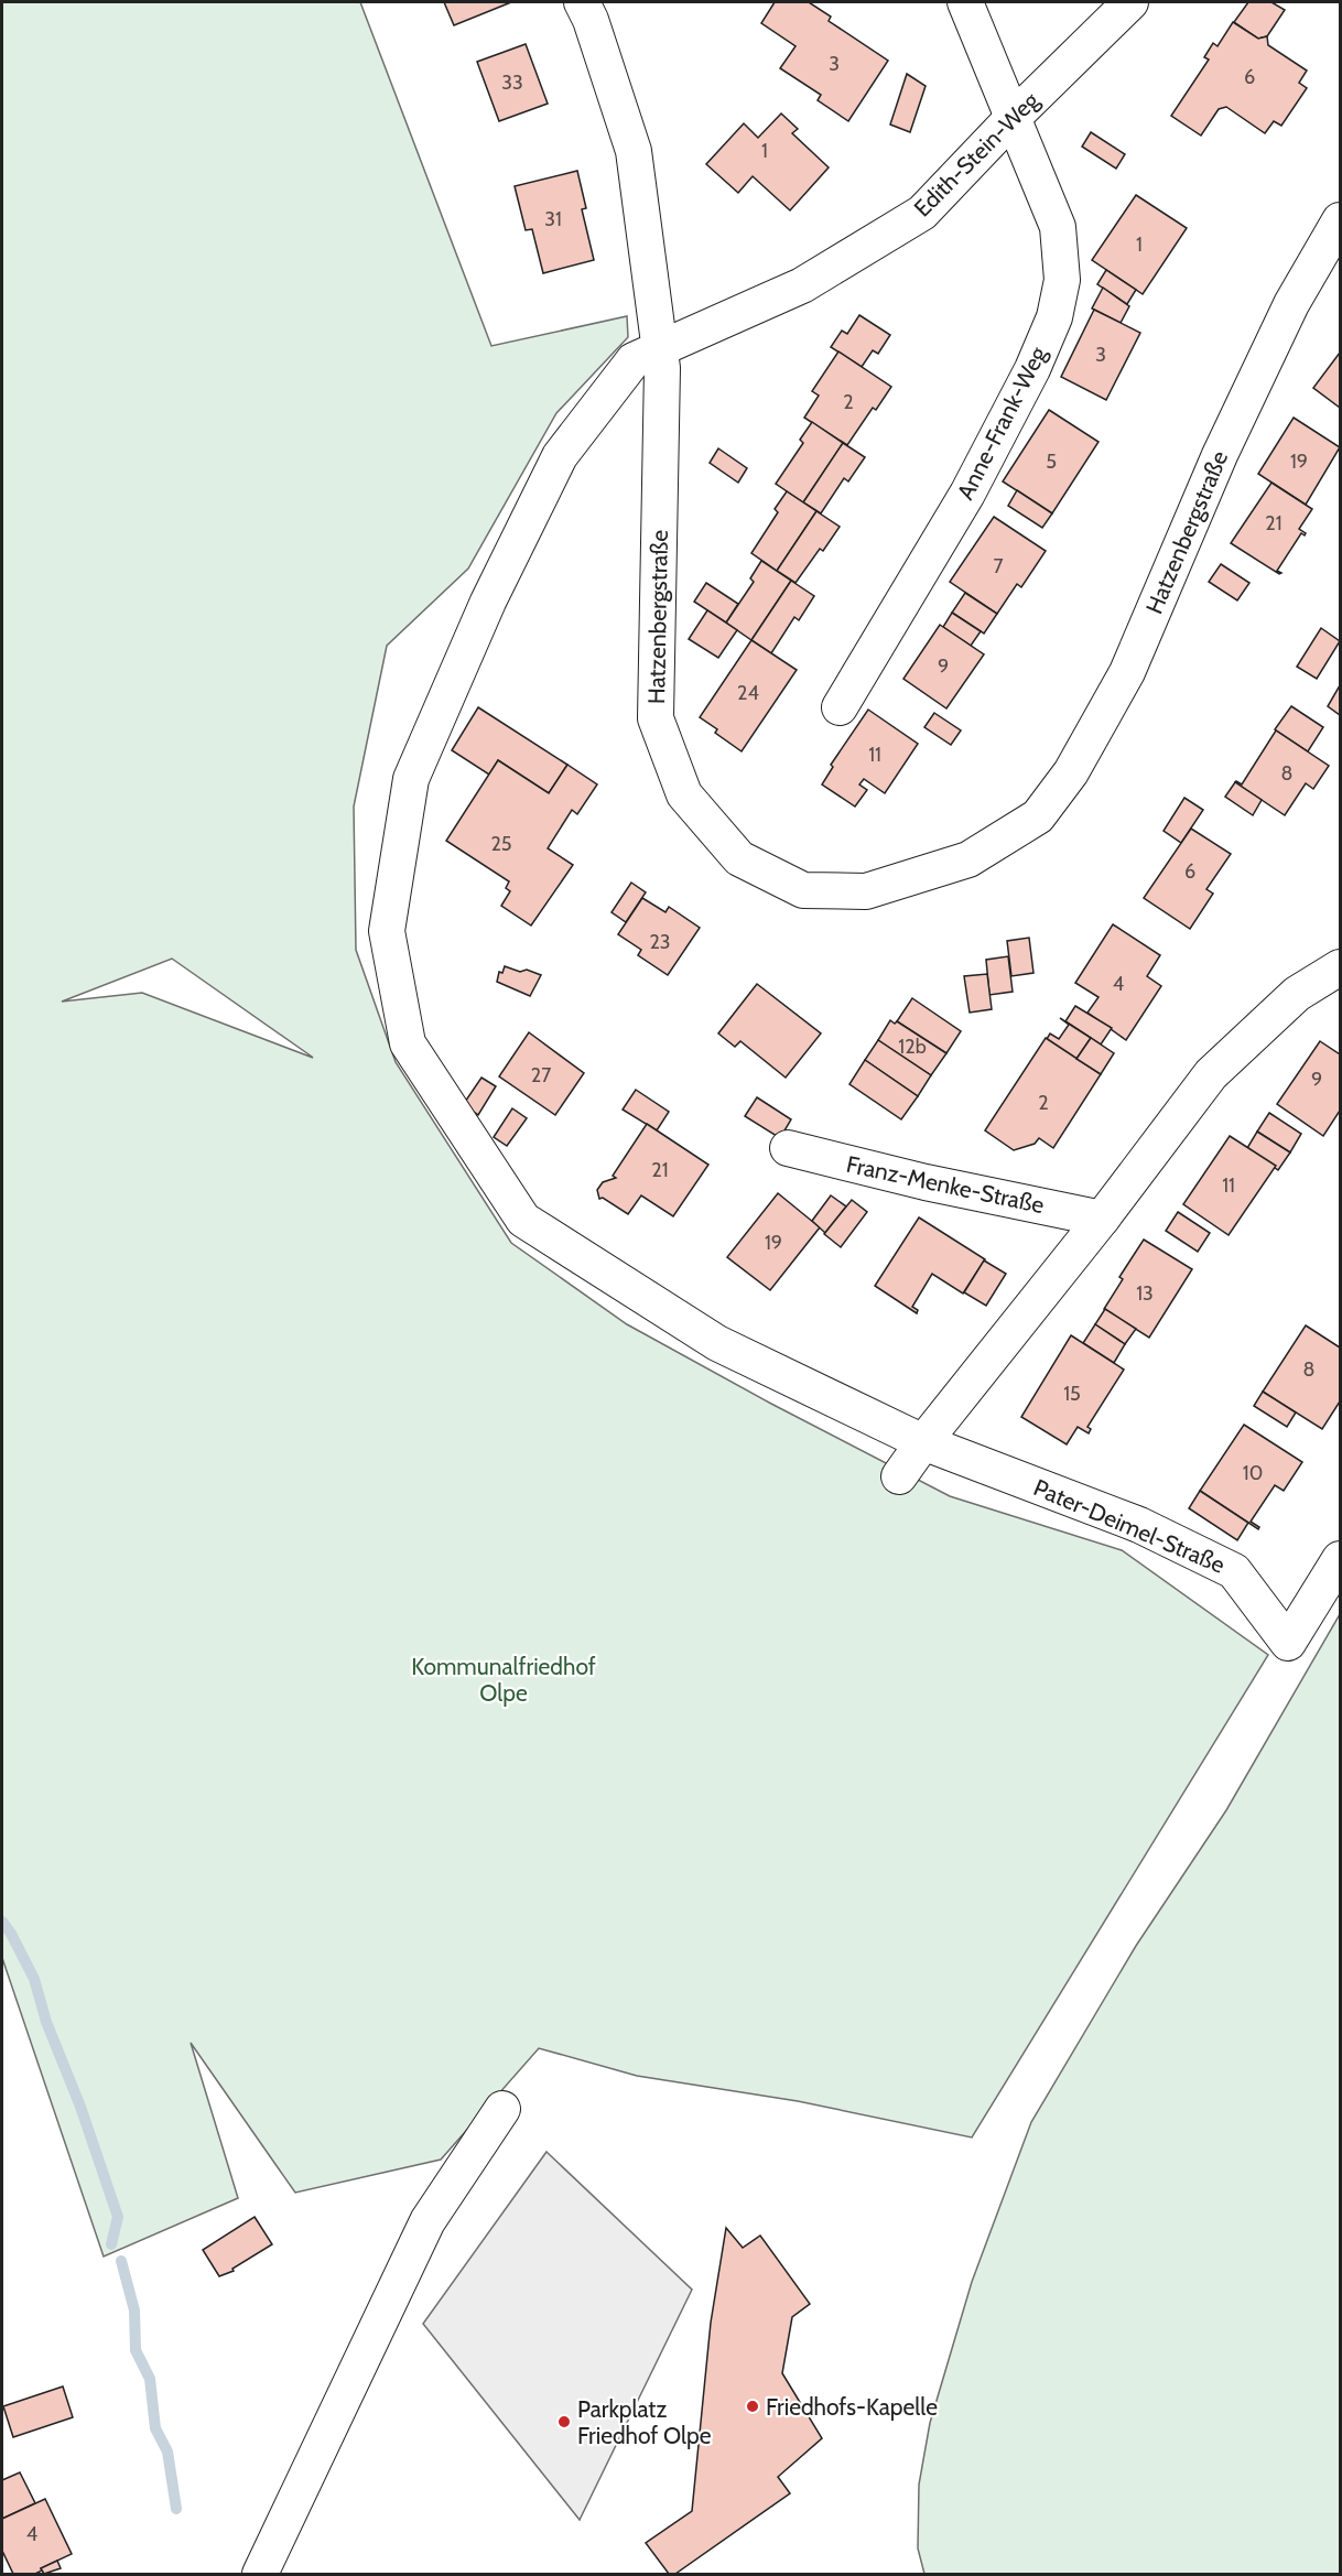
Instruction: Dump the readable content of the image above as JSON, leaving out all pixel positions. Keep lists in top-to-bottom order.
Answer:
{
  "streets": {
    "street": [
      "Edith-Stein-Weg",
      "Anne-Frank-Weg",
      "Hatzenbergstraße",
      "Franz-Menke-Straße",
      "Pater-Deimel-Straße"
    ]
  },
  "crossings": [
    ["Edith-Stein-Weg", "Anne-Frank-Weg"],
    ["Edith-Stein-Weg", "Hatzenbergstraße"],
    ["Edith-Stein-Weg", "Pater-Deimel-Straße"]
  ],
  "parks": ["Kommunalfriedhof Olpe"],
  "places": ["Friedhofs-Kapelle", "Parkplatz Friedhof Olpe"],
  "house_numbers": [
    "3",
    "6",
    "33",
    "1",
    "31",
    "1",
    "3",
    "2",
    "5",
    "19",
    "21",
    "7",
    "9",
    "24",
    "11",
    "8",
    "25",
    "6",
    "23",
    "4",
    "12b",
    "27",
    "9",
    "2",
    "21",
    "11",
    "19",
    "13",
    "8",
    "15",
    "10",
    "4"
  ]
}
